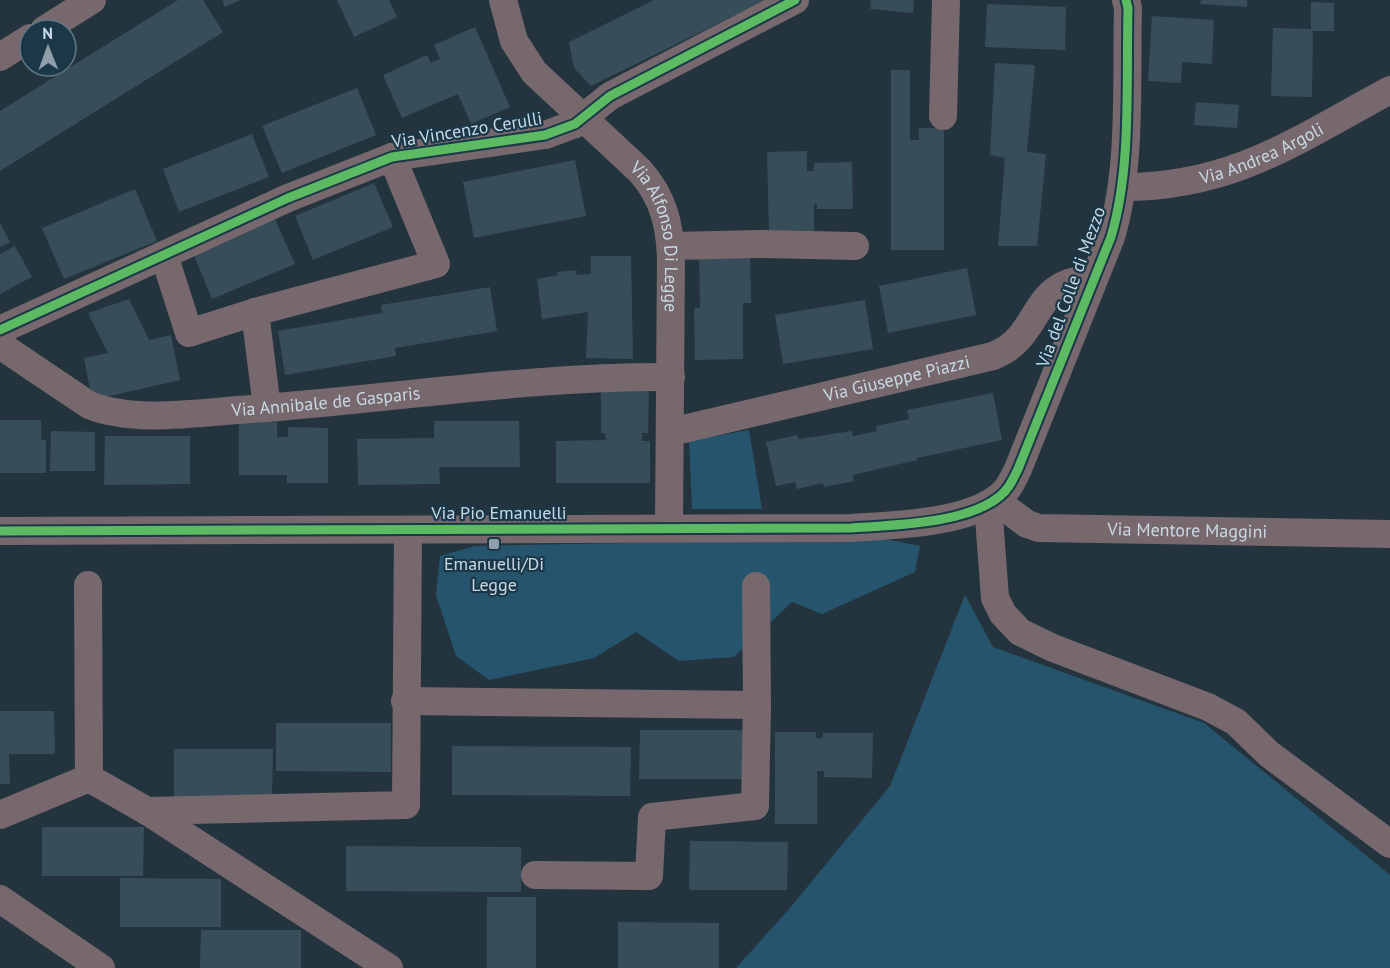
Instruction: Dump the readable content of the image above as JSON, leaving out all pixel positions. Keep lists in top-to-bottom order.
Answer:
{
  "streets": {
    "street": [
      "Via Vincenzo Cerulli",
      "Via Andrea Argoli",
      "Via Alfonso Di Legge",
      "Via del Colle di Mezzo",
      "Via Giuseppe Piazzi",
      "Via Annibale de Gasparis",
      "Via Pio Emanuelli",
      "Via Mentore Maggini"
    ]
  },
  "crossings": [
    ["Via Vincenzo Cerulli", "Via Alfonso Di Legge"],
    ["Via Andrea Argoli", "Via del Colle di Mezzo"],
    ["Via Alfonso Di Legge", "Via Giuseppe Piazzi"],
    ["Via Alfonso Di Legge", "Via Annibale de Gasparis"],
    ["Via Alfonso Di Legge", "Via Pio Emanuelli"],
    ["Via del Colle di Mezzo", "Via Giuseppe Piazzi"],
    ["Via del Colle di Mezzo", "Via Pio Emanuelli"],
    ["Via del Colle di Mezzo", "Via Mentore Maggini"],
    ["Via Pio Emanuelli", "Via Mentore Maggini"]
  ],
  "places": {
    "transit": ["Emanuelli/Di Legge"]
  },
  "north": "top"
}
